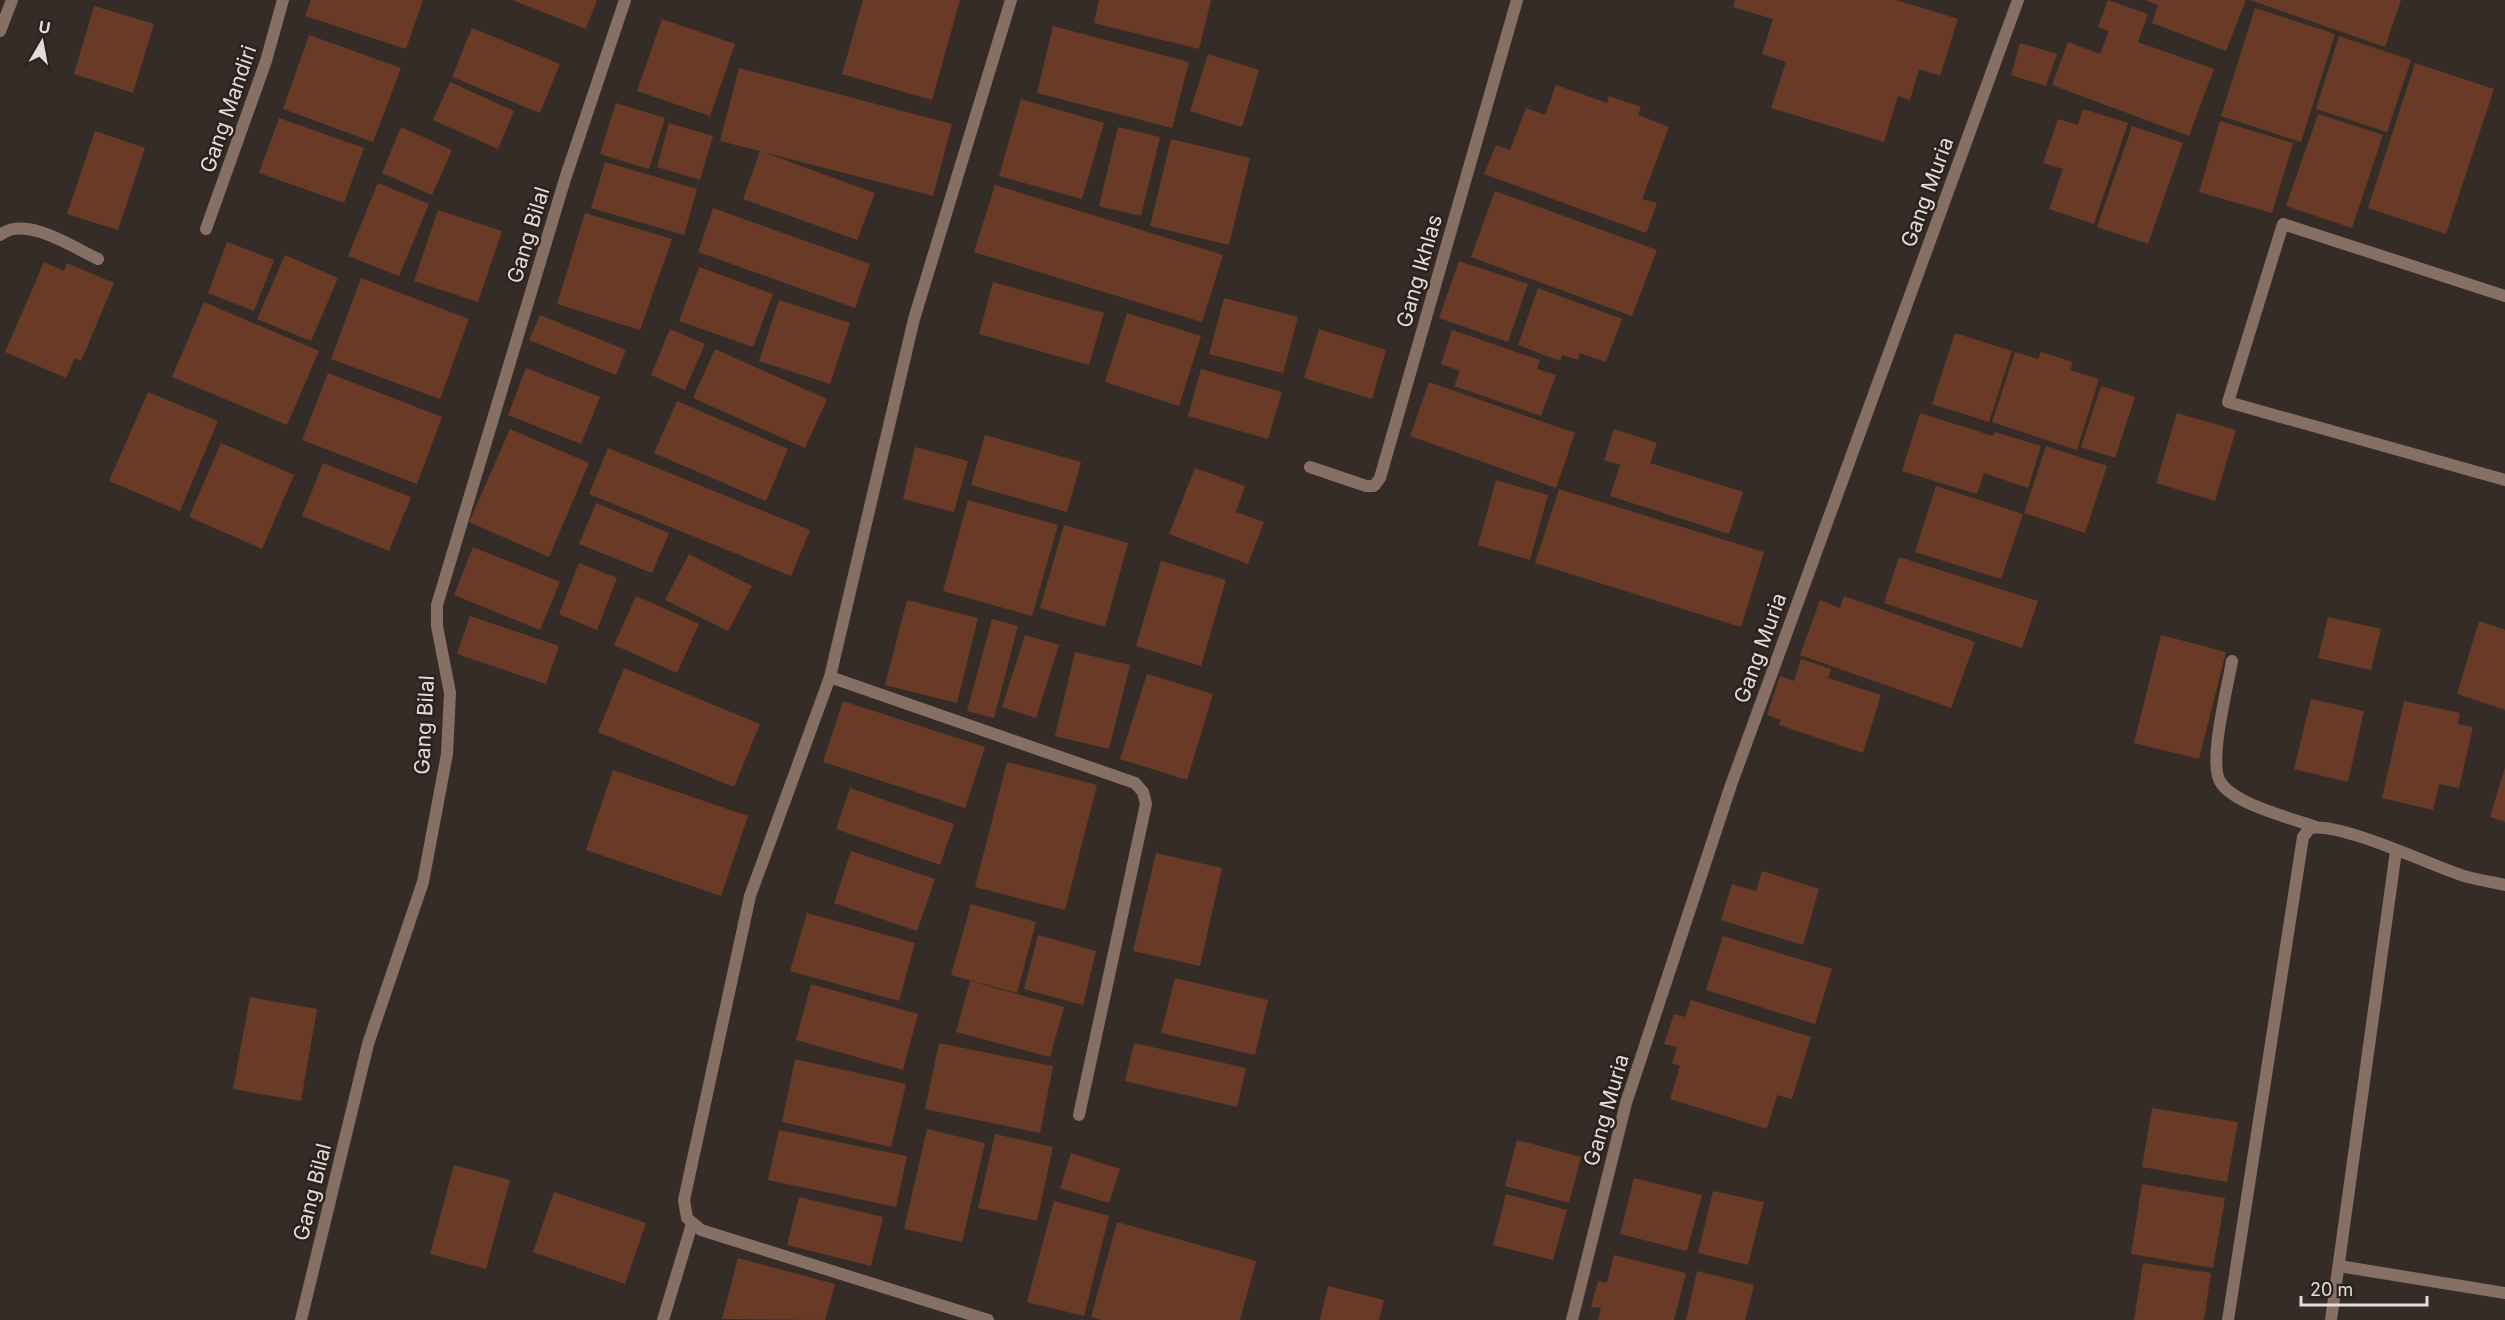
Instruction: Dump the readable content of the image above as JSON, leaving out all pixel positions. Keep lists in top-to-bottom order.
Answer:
{
  "streets": {
    "street": [
      "Gang Mandiri",
      "Gang Muria",
      "Gang Bilal",
      "Gang Ikhlas"
    ]
  },
  "scale_bar": "20 m",
  "north": "top"
}
